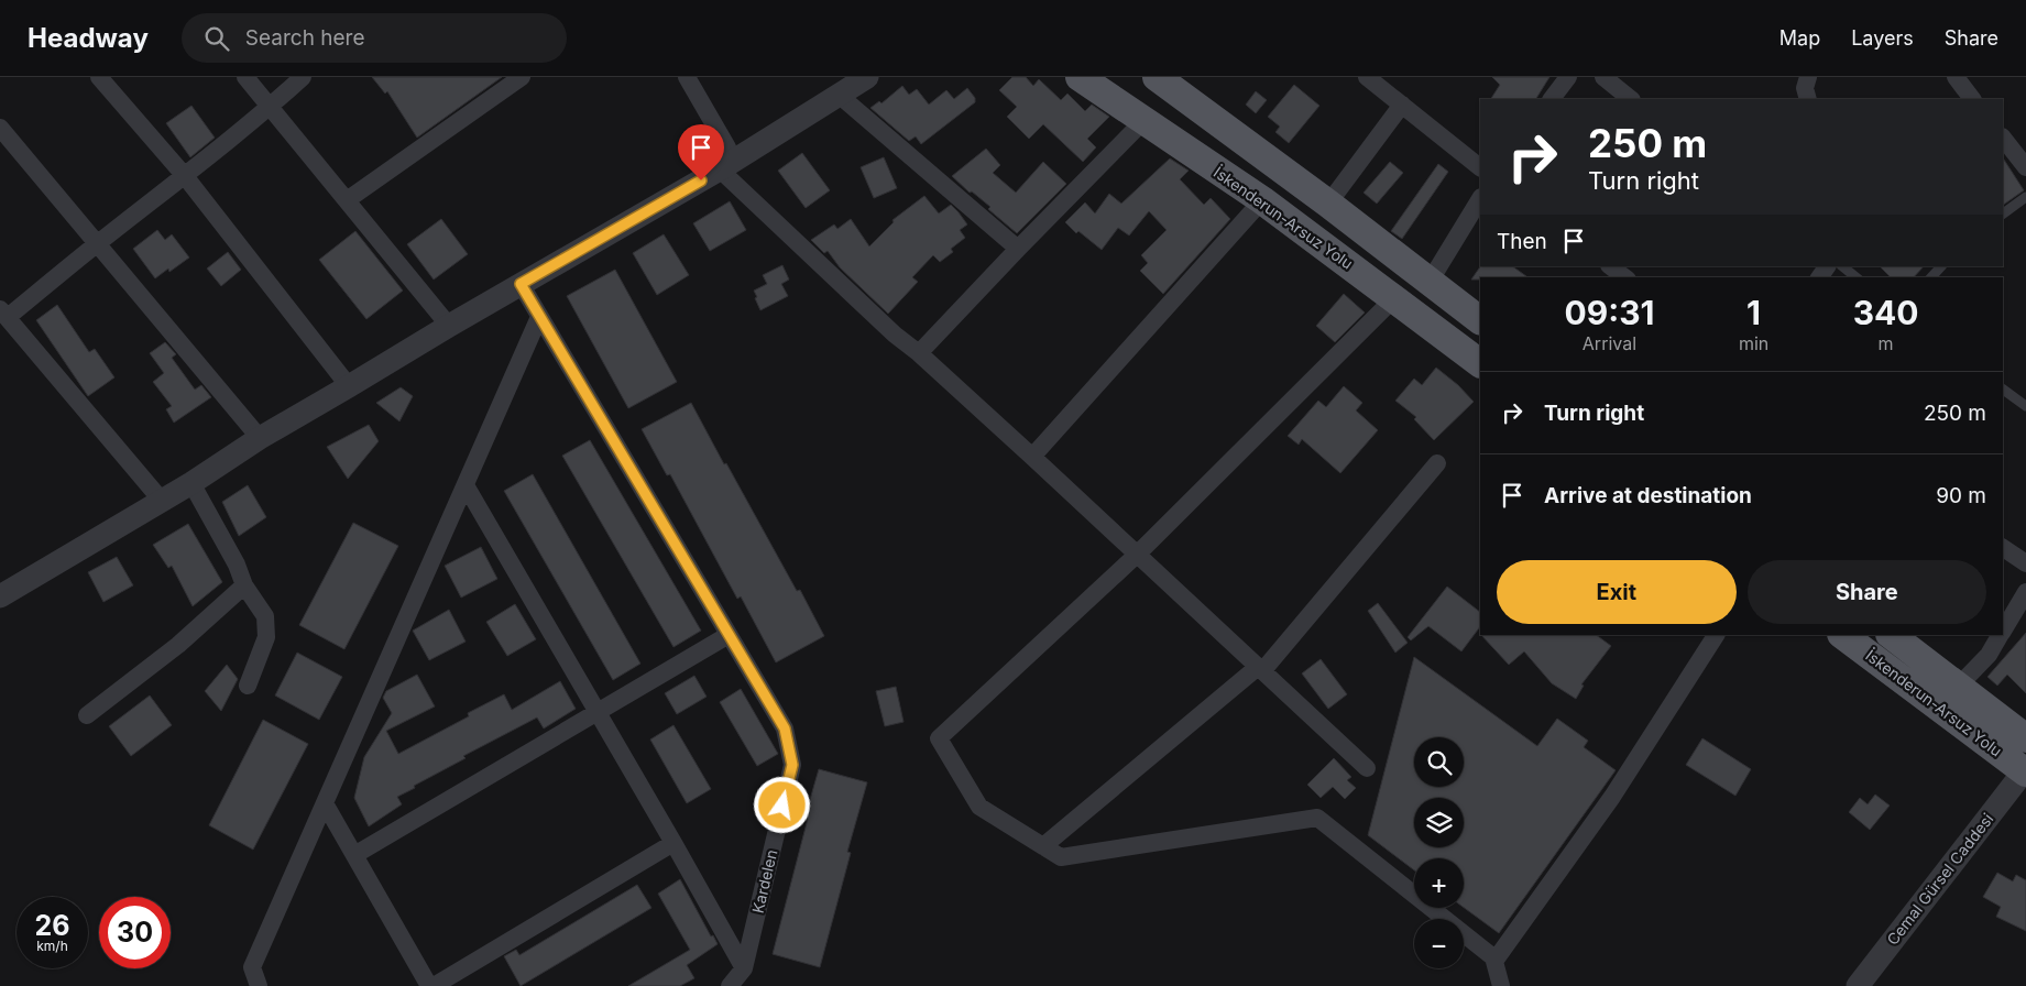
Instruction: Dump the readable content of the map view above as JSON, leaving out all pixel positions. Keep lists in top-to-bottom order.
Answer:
{
  "streets": {
    "main road": ["İskenderun-Arsuz Yolu"],
    "street": ["Cemal Gürsel Caddesi", "Kardelen"]
  },
  "crossings": [
    ["İskenderun-Arsuz Yolu", "Cemal Gürsel Caddesi"]
  ],
  "page": {
    "header": "Headway",
    "search": "Search here",
    "nav": ["Map", "Layers", "Share"],
    "turn": ["250 m", "Turn right"],
    "then": "Then",
    "eta": [
      "09:31",
      "Arrival",
      "1",
      "min",
      "340",
      "m"
    ],
    "list": [
      {
        "name": "Turn right",
        "value": "250 m"
      },
      {
        "name": "Arrive at destination",
        "value": "90 m"
      }
    ],
    "buttons": ["Exit", "Share"],
    "map_buttons": ["+", "−"],
    "speed": "26 km/h",
    "limit": "30"
  }
}
